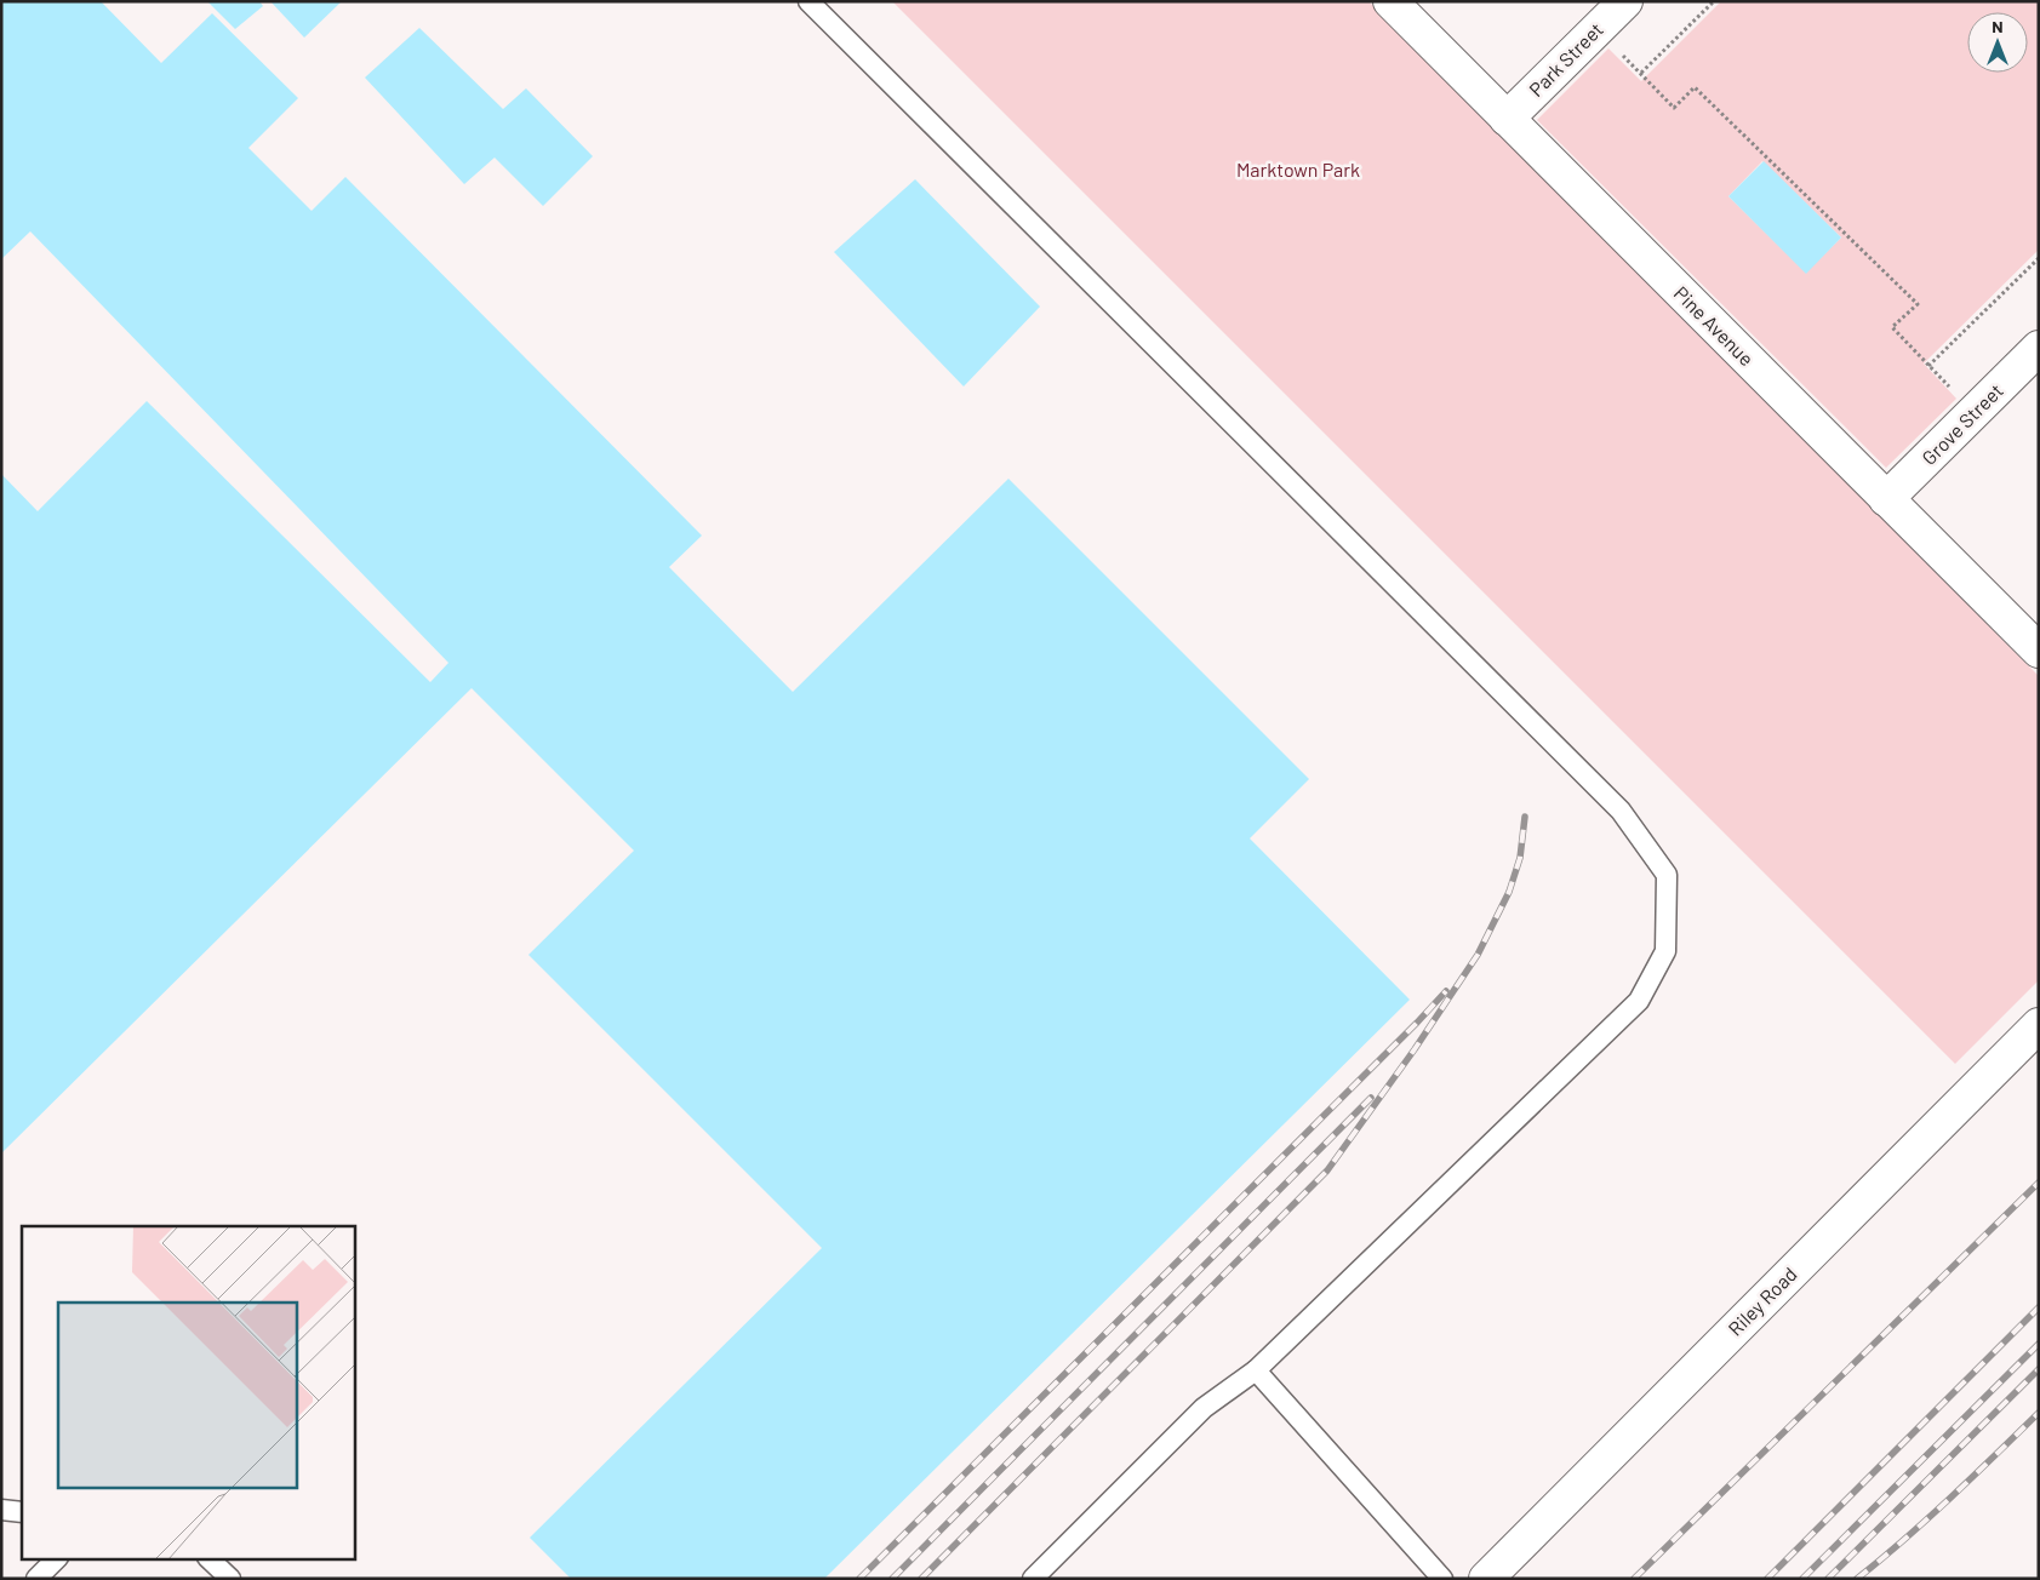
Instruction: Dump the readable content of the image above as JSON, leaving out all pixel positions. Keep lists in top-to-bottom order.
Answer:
{
  "streets": {
    "street": [
      "Park Street",
      "Pine Avenue",
      "Grove Street",
      "Riley Road"
    ]
  },
  "crossings": [
    ["Park Street", "Pine Avenue"],
    ["Pine Avenue", "Grove Street"]
  ],
  "parks": ["Marktown Park"],
  "north": "top"
}
